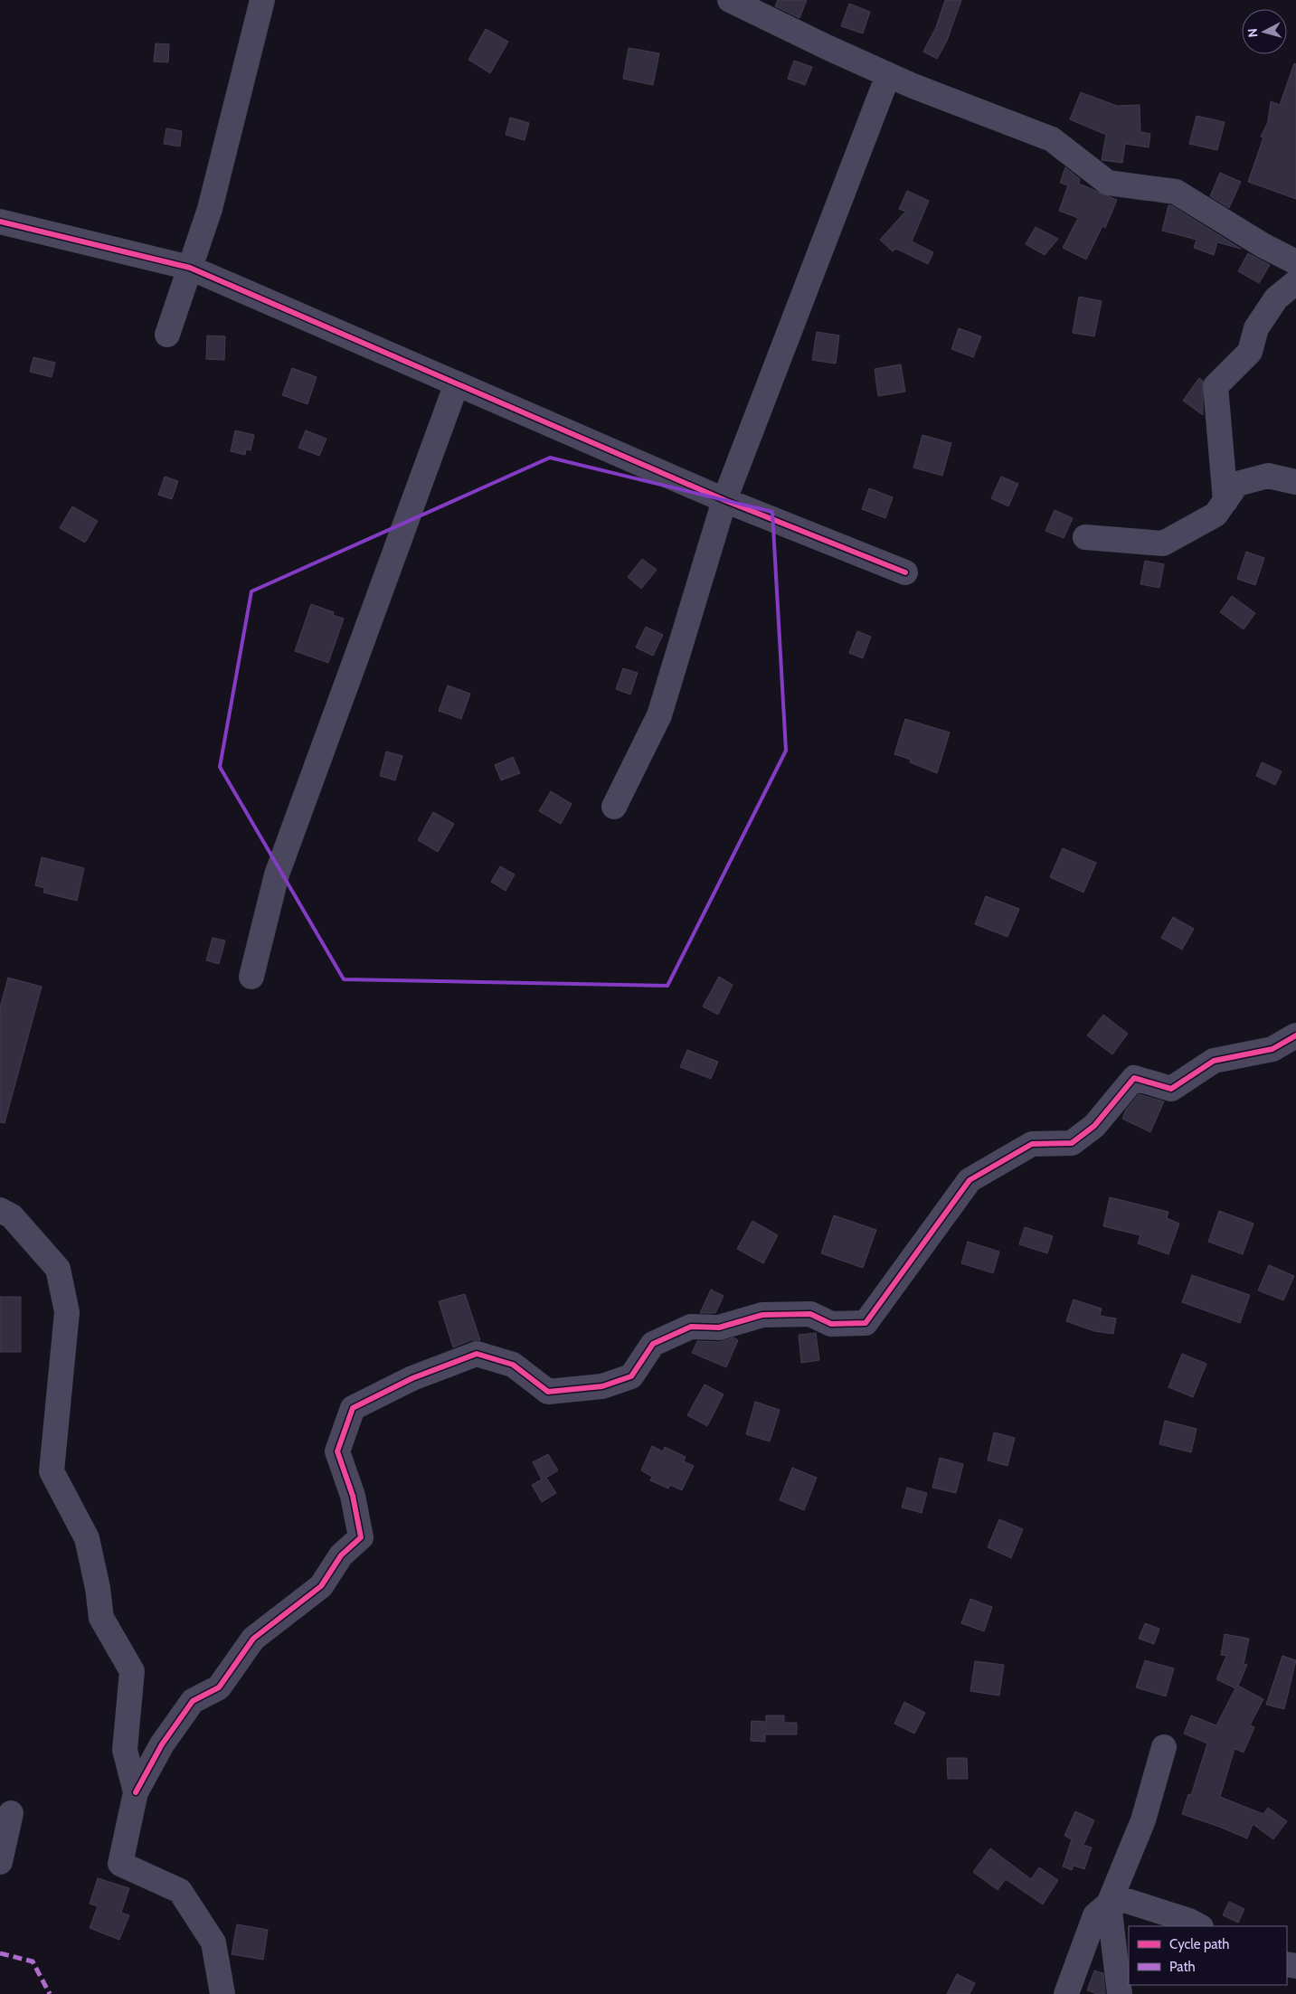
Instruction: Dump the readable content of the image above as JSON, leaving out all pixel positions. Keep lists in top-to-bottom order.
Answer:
{
  "legend": ["Cycle path", "Path"],
  "north": "left"
}
